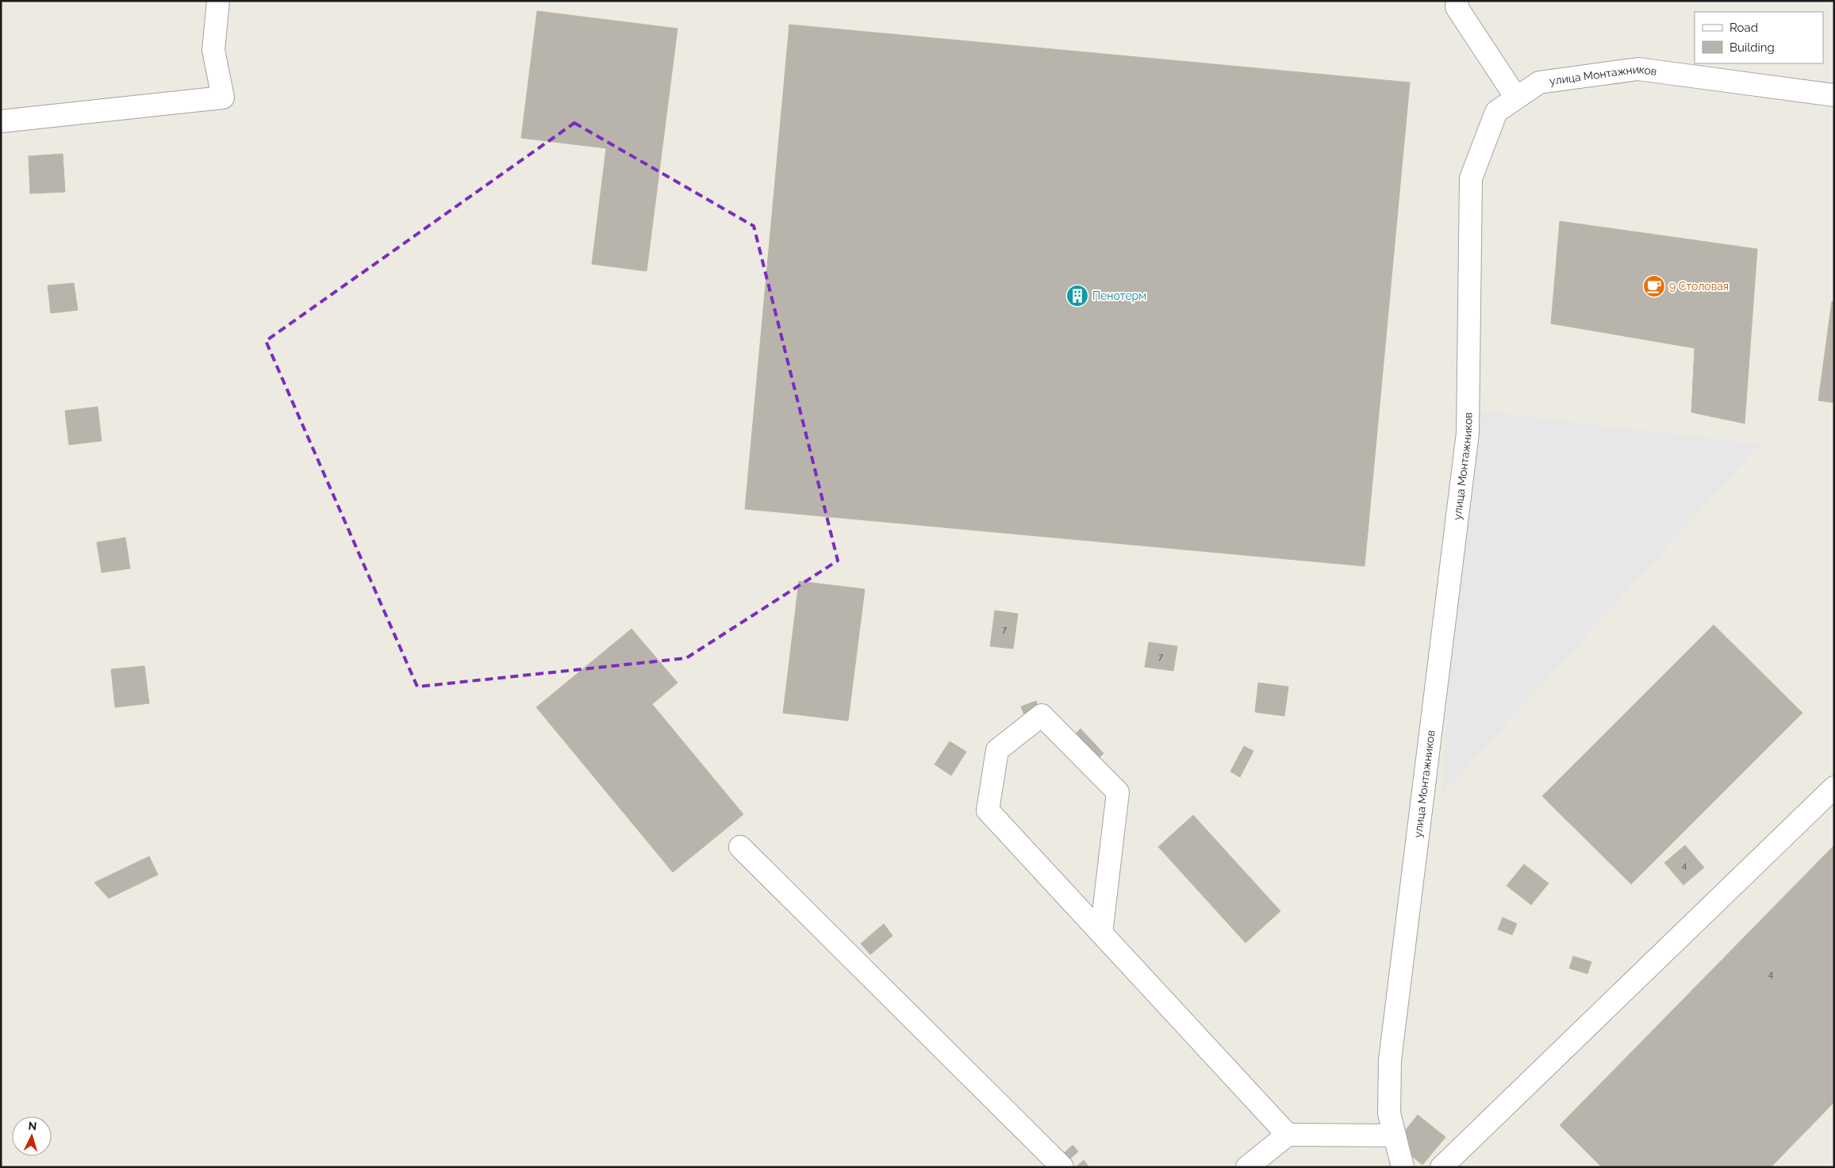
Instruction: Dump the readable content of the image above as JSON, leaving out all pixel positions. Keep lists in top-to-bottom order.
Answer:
{
  "streets": {
    "street": ["улица Монтажников"]
  },
  "places": {
    "cafe": ["9 Столовая"],
    "building": ["Пенотерм"]
  },
  "house_numbers": [
    "7",
    "7",
    "4",
    "4"
  ],
  "legend": ["Road", "Building"],
  "north": "top"
}
